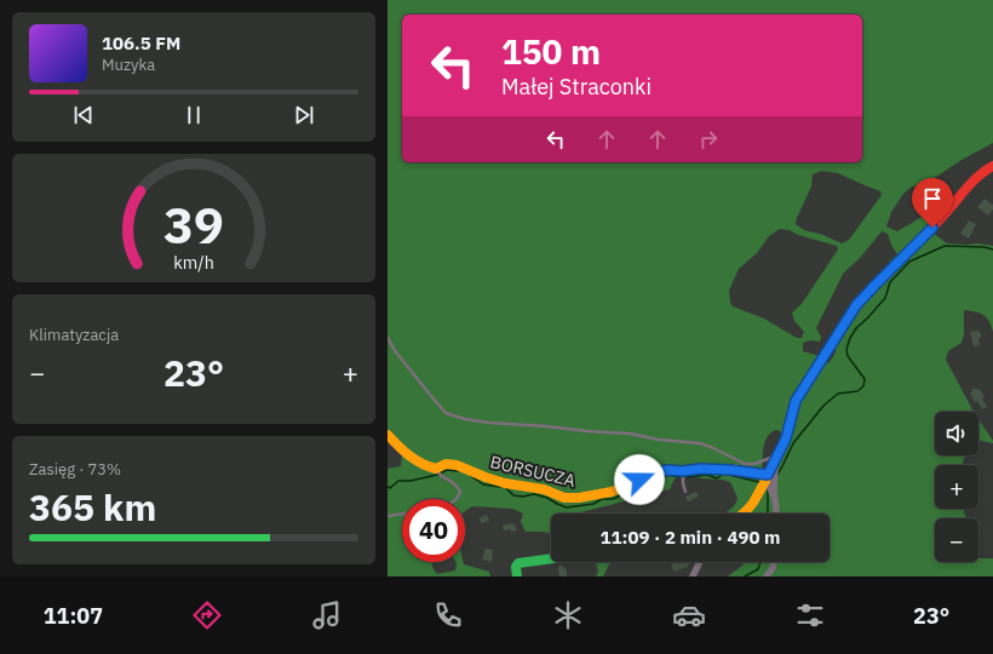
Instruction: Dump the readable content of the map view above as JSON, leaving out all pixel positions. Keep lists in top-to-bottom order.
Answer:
{
  "streets": {
    "street": ["BORSUCZA"]
  },
  "page": {
    "turn": ["150 m", "Małej Straconki"],
    "song": ["106.5 FM", "Muzyka"],
    "tile": [
      "Klimatyzacja",
      ["Zasięg · 73%", "365 km"]
    ],
    "heat": ["−", "23°", "+"],
    "map_buttons": ["+", "−"],
    "limit": "40",
    "trip": "11:09 · 2 min · 490 m",
    "tabs": ["11:07", "23°"],
    "gauge": ["39", "km/h"]
  }
}
